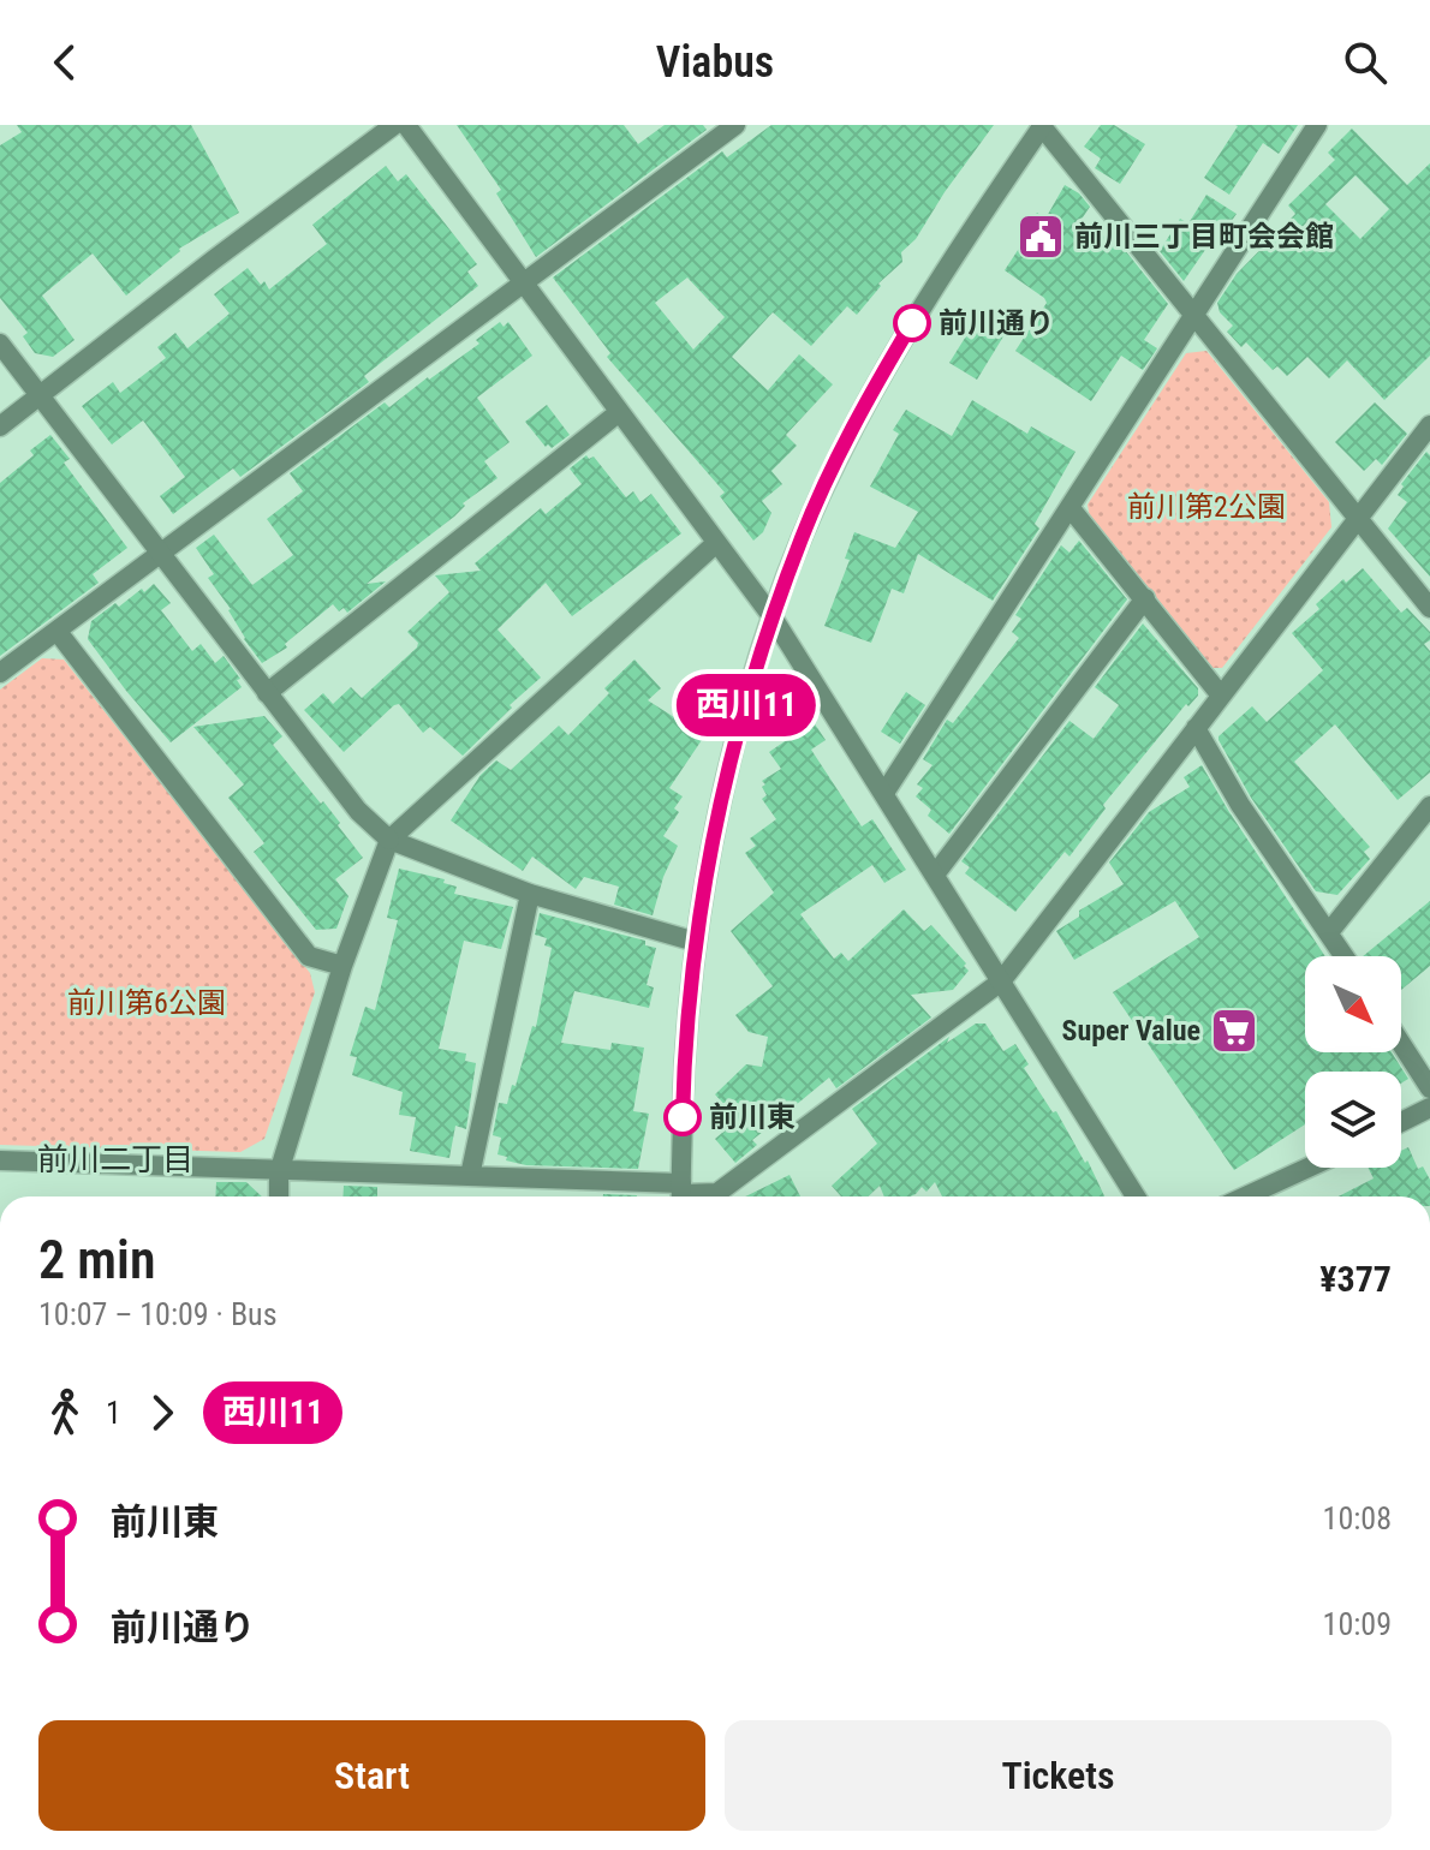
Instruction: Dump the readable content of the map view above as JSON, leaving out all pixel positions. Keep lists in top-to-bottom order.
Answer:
{
  "districts": ["前川二丁目"],
  "parks": ["前川第2公園", "前川第6公園"],
  "places": {
    "public building": ["前川三丁目町会会館"],
    "other": ["前川通り", "前川東"],
    "supermarket": ["Super Value"]
  },
  "lines": ["bus line 西川11"],
  "north": "bottom right",
  "page": {
    "header": "Viabus",
    "on_map": "西川11",
    "heading": ["2 min", "10:07 – 10:09 · Bus", "¥377"],
    "legs": ["1", "西川11"],
    "list": [
      {
        "name": "前川東",
        "value": "10:08"
      },
      {
        "name": "前川通り",
        "value": "10:09"
      }
    ],
    "buttons": ["Start", "Tickets"]
  }
}
